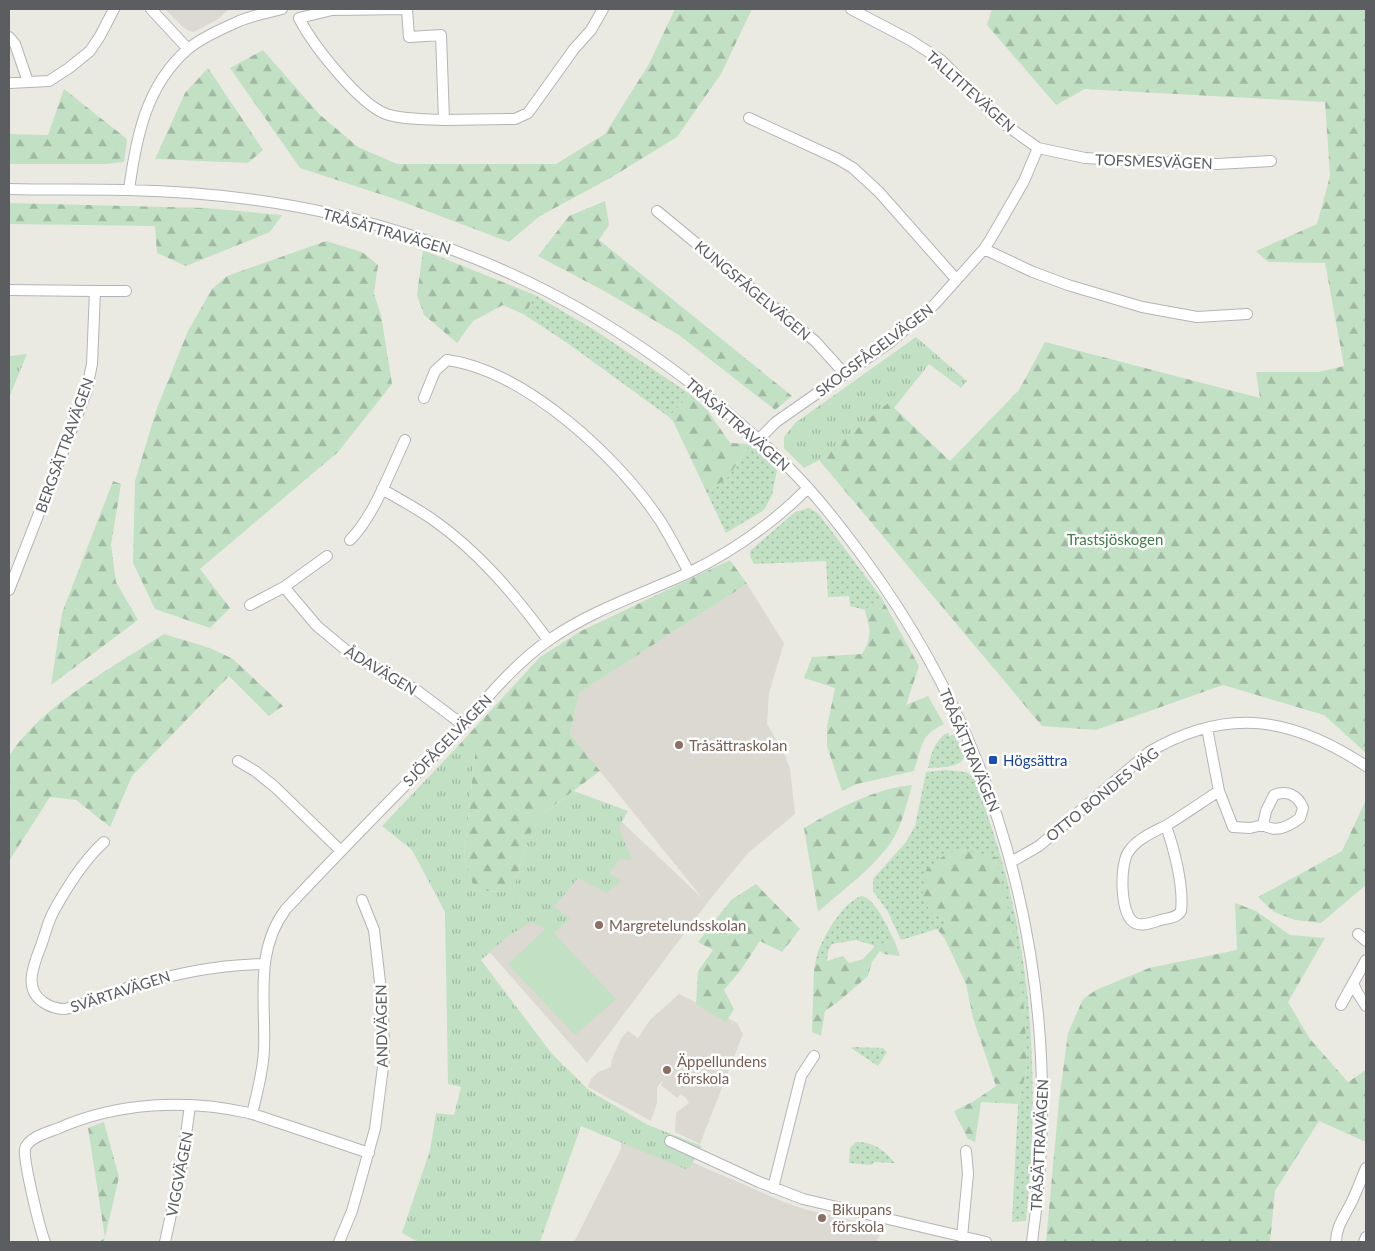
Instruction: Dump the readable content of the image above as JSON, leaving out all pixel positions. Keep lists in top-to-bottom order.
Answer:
{
  "streets": {
    "street": [
      "TALLTITEVÄGEN",
      "TOFSMESVÄGEN",
      "TRÅSÄTTRAVÄGEN",
      "KUNGSFÅGELVÄGEN",
      "SKOGSFÅGELVÄGEN",
      "BERGSÄTTRAVÄGEN",
      "ÅDAVÄGEN",
      "SJÖFÅGELVÄGEN",
      "OTTO BONDES VÄG",
      "SVÄRTAVÄGEN",
      "ANDVÄGEN",
      "VIGGVÄGEN"
    ]
  },
  "crossings": [
    ["TALLTITEVÄGEN", "TOFSMESVÄGEN"],
    ["TALLTITEVÄGEN", "SKOGSFÅGELVÄGEN"],
    ["TOFSMESVÄGEN", "SKOGSFÅGELVÄGEN"],
    ["TRÅSÄTTRAVÄGEN", "SKOGSFÅGELVÄGEN"],
    ["TRÅSÄTTRAVÄGEN", "SJÖFÅGELVÄGEN"],
    ["TRÅSÄTTRAVÄGEN", "OTTO BONDES VÄG"],
    ["KUNGSFÅGELVÄGEN", "SKOGSFÅGELVÄGEN"],
    ["ÅDAVÄGEN", "SJÖFÅGELVÄGEN"],
    ["SJÖFÅGELVÄGEN", "SVÄRTAVÄGEN"]
  ],
  "parks": ["Trastsjöskogen"],
  "places": {
    "other": [
      "Tråsättraskolan",
      "Margretelundsskolan",
      "Äppellundens förskola",
      "Bikupans förskola"
    ],
    "transit": ["Högsättra"]
  }
}
